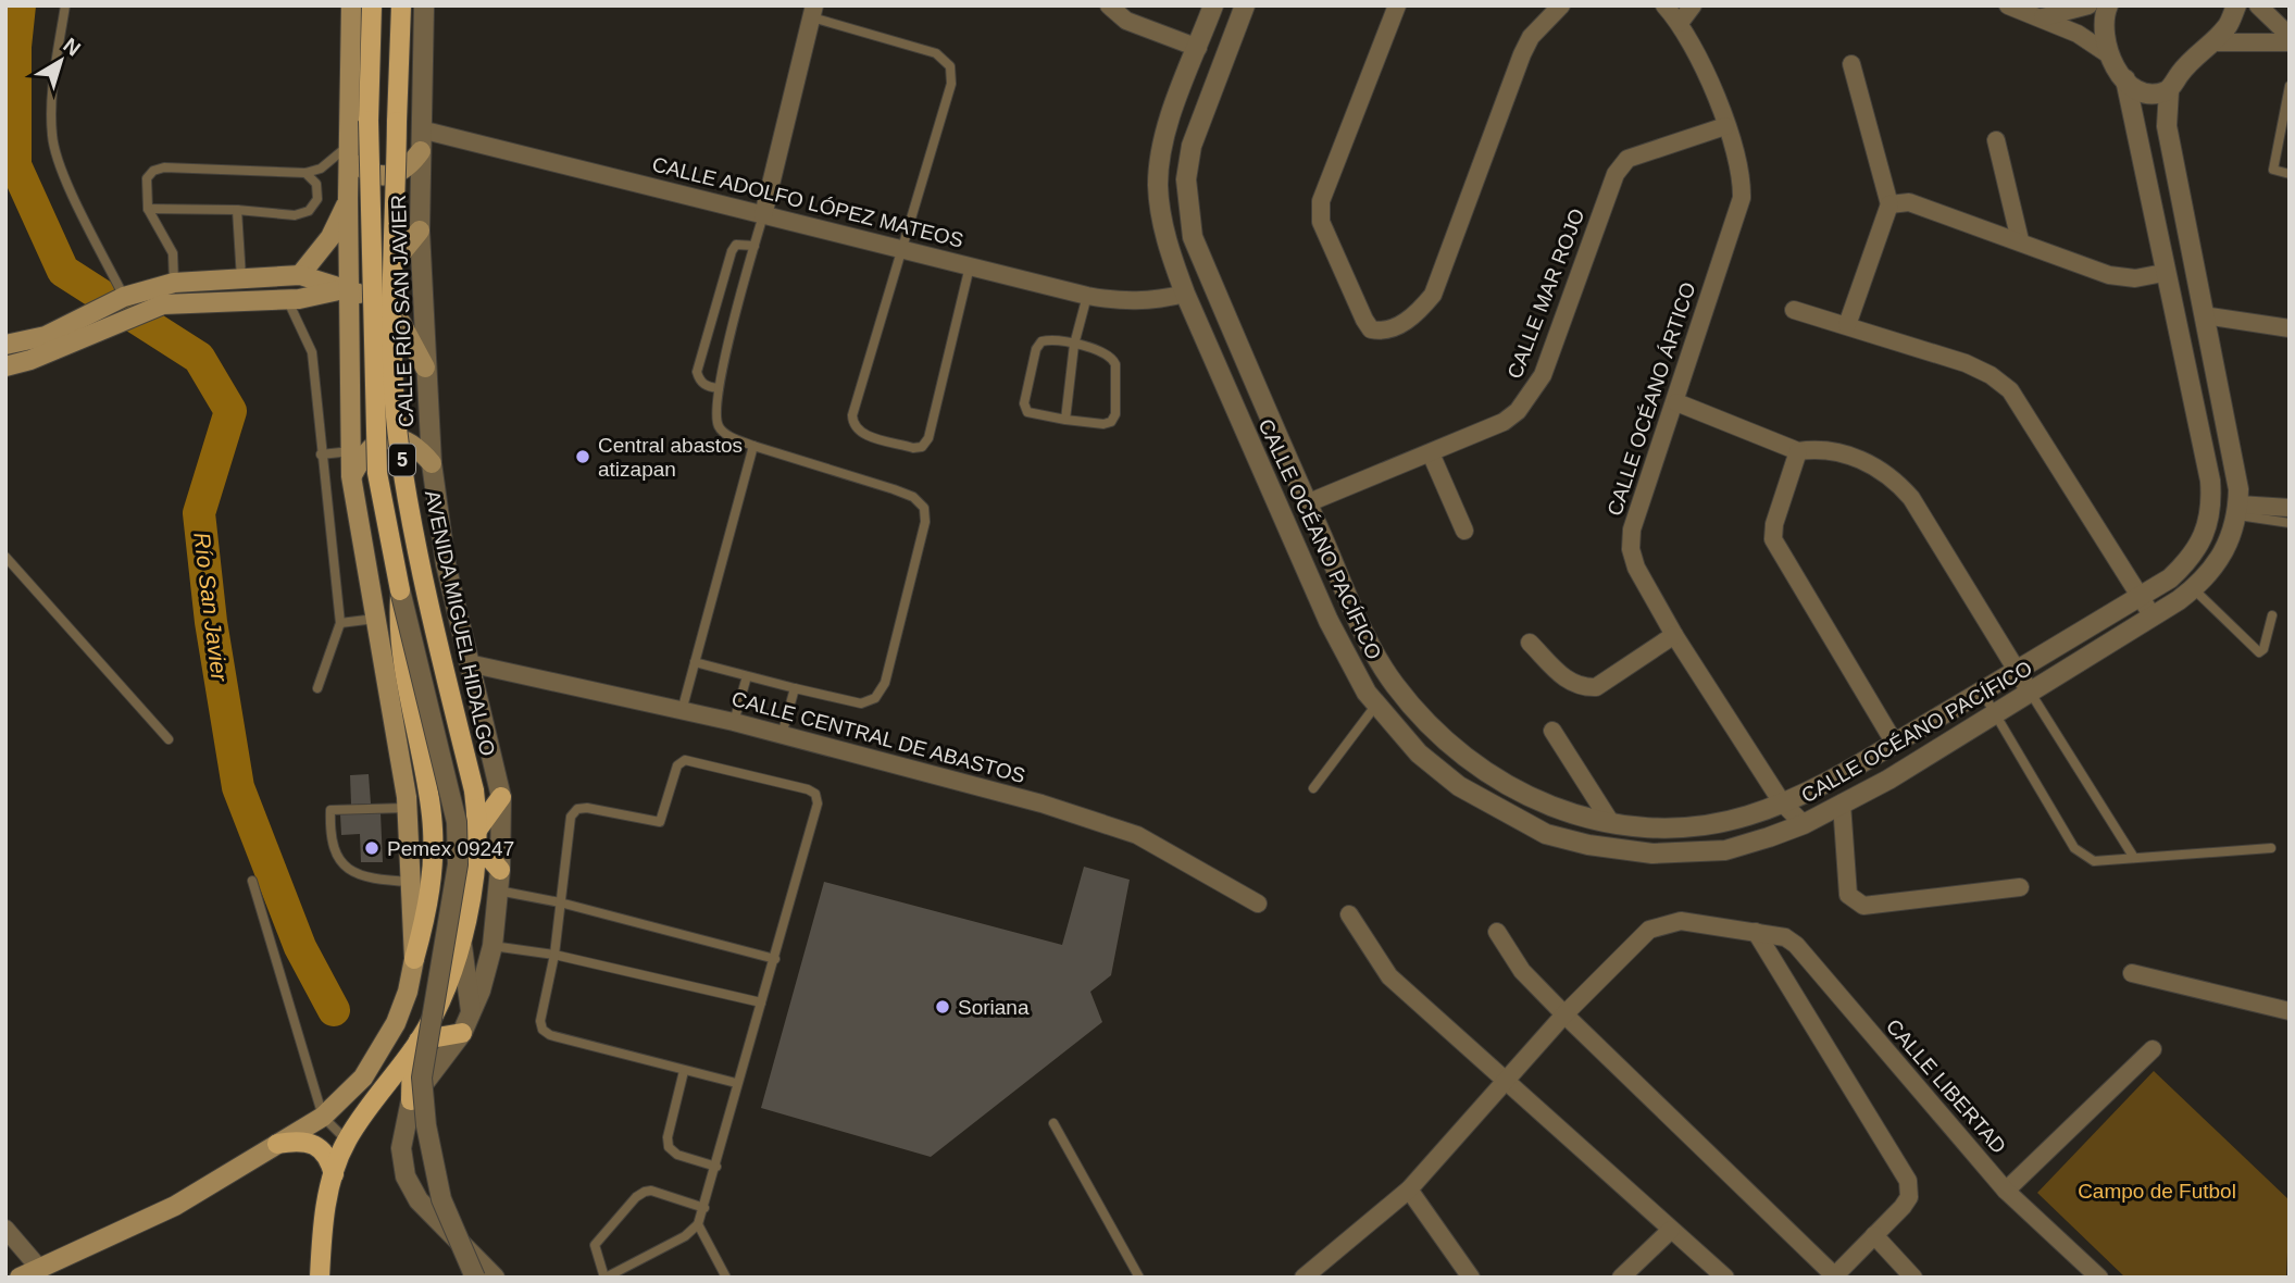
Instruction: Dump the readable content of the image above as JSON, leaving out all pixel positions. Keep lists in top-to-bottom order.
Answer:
{
  "streets": {
    "main road": ["5", "AVENIDA MIGUEL HIDALGO"],
    "street": [
      "CALLE ADOLFO LÓPEZ MATEOS",
      "CALLE MAR ROJO",
      "CALLE RÍO SAN JAVIER",
      "CALLE OCÉANO ÁRTICO",
      "CALLE OCÉANO PACÍFICO",
      "CALLE CENTRAL DE ABASTOS",
      "CALLE LIBERTAD"
    ]
  },
  "crossings": [
    ["CALLE ADOLFO LÓPEZ MATEOS", "CALLE RÍO SAN JAVIER"],
    ["CALLE ADOLFO LÓPEZ MATEOS", "CALLE OCÉANO PACÍFICO"],
    ["CALLE MAR ROJO", "CALLE OCÉANO ÁRTICO"],
    ["CALLE MAR ROJO", "CALLE OCÉANO PACÍFICO"],
    ["CALLE RÍO SAN JAVIER", "CALLE CENTRAL DE ABASTOS"],
    ["CALLE OCÉANO ÁRTICO", "CALLE OCÉANO PACÍFICO"]
  ],
  "water": ["Río San Javier"],
  "parks": ["Campo de Futbol"],
  "places": ["Central abastos atizapan", "Pemex 09247", "Soriana"],
  "north": "top right"
}
